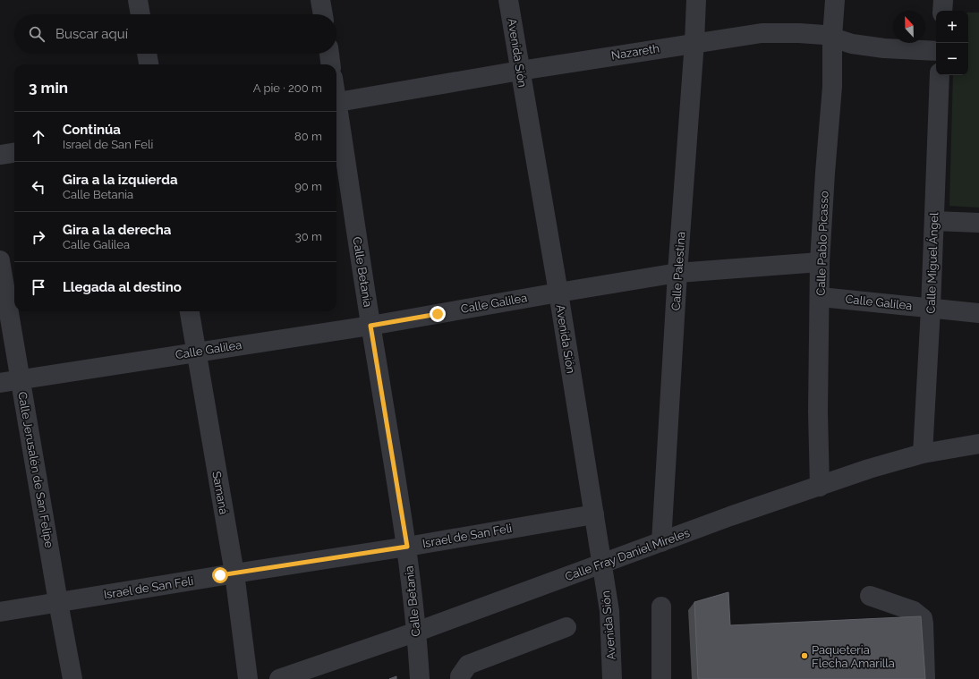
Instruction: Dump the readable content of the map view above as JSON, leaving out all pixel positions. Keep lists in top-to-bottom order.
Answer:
{
  "streets": {
    "street": [
      "Nazareth",
      "Avenida Sión",
      "Calle Pablo Picasso",
      "Calle Miguel Ángel",
      "Calle Palestina",
      "Calle Betania",
      "Calle Galilea",
      "Calle Jerusalén de San Felipe",
      "Samaná",
      "Israel de San Feli",
      "Calle Fray Daniel Mireles"
    ]
  },
  "crossings": [
    ["Nazareth", "Avenida Sión"],
    ["Nazareth", "Calle Pablo Picasso"],
    ["Nazareth", "Calle Palestina"],
    ["Avenida Sión", "Calle Galilea"],
    ["Avenida Sión", "Israel de San Feli"],
    ["Avenida Sión", "Calle Fray Daniel Mireles"],
    ["Calle Pablo Picasso", "Calle Galilea"],
    ["Calle Pablo Picasso", "Calle Fray Daniel Mireles"],
    ["Calle Miguel Ángel", "Calle Galilea"],
    ["Calle Miguel Ángel", "Calle Fray Daniel Mireles"],
    ["Calle Palestina", "Calle Galilea"],
    ["Calle Palestina", "Calle Fray Daniel Mireles"],
    ["Calle Betania", "Calle Galilea"],
    ["Calle Betania", "Israel de San Feli"],
    ["Calle Betania", "Calle Fray Daniel Mireles"],
    ["Calle Galilea", "Calle Jerusalén de San Felipe"],
    ["Calle Galilea", "Samaná"],
    ["Calle Jerusalén de San Felipe", "Israel de San Feli"],
    ["Samaná", "Israel de San Feli"]
  ],
  "places": ["Paqueteria Flecha Amarilla"],
  "north": "top",
  "page": {
    "map_buttons": ["+", "−"],
    "search": "Buscar aquí",
    "heading": ["3 min", "A pie · 200 m"],
    "list": [
      ["Continúa", "Israel de San Feli", "80 m"],
      ["Gira a la izquierda", "Calle Betania", "90 m"],
      ["Gira a la derecha", "Calle Galilea", "30 m"],
      "Llegada al destino"
    ]
  }
}
